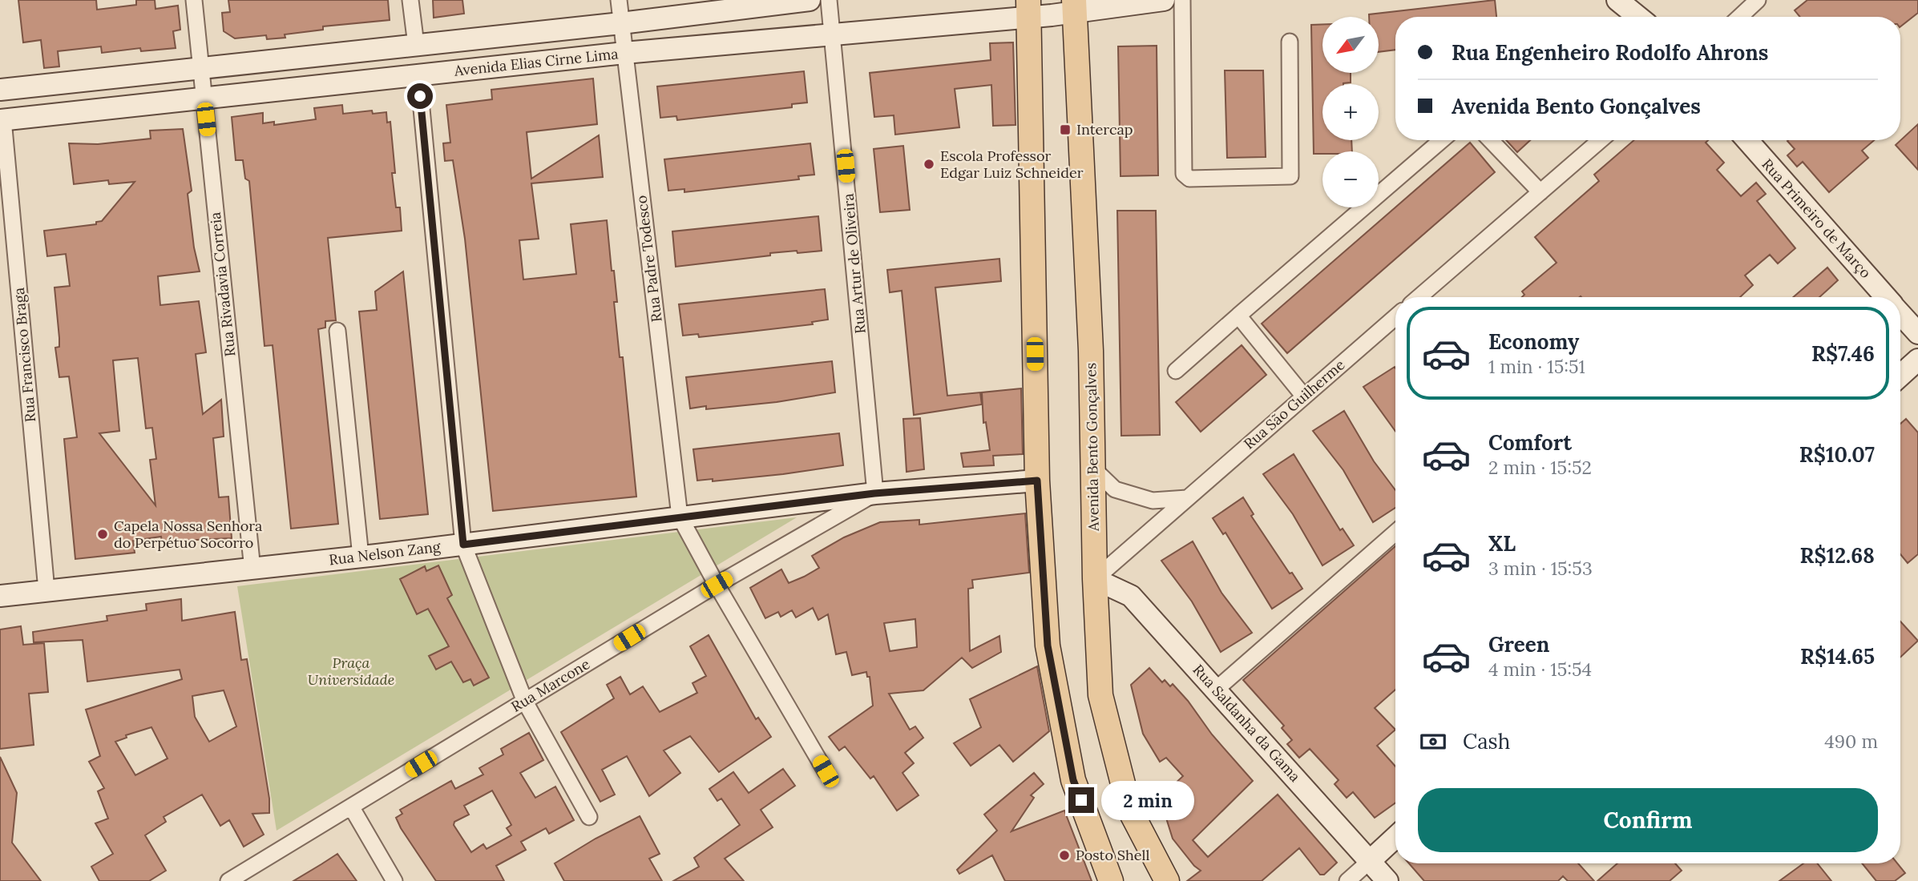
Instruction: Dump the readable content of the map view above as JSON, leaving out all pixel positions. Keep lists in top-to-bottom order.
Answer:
{
  "streets": {
    "main road": ["Avenida Bento Gonçalves"],
    "street": [
      "Avenida Elias Cirne Lima",
      "Rua Primeiro de Março",
      "Rua Padre Todesco",
      "Rua Artur de Oliveira",
      "Rua Rivadavia Correia",
      "Rua Francisco Braga",
      "Rua São Guilherme",
      "Rua Nelson Zang",
      "Rua Marcone",
      "Rua Saldanha da Gama"
    ]
  },
  "crossings": [
    ["Avenida Elias Cirne Lima", "Rua Padre Todesco"],
    ["Avenida Elias Cirne Lima", "Rua Artur de Oliveira"],
    ["Avenida Elias Cirne Lima", "Rua Rivadavia Correia"],
    ["Avenida Elias Cirne Lima", "Rua Francisco Braga"],
    ["Avenida Elias Cirne Lima", "Avenida Bento Gonçalves"],
    ["Rua Padre Todesco", "Rua Nelson Zang"],
    ["Rua Artur de Oliveira", "Rua Nelson Zang"],
    ["Rua Artur de Oliveira", "Rua Marcone"],
    ["Rua Rivadavia Correia", "Rua Nelson Zang"],
    ["Rua Francisco Braga", "Rua Nelson Zang"],
    ["Rua São Guilherme", "Avenida Bento Gonçalves"],
    ["Rua São Guilherme", "Rua Saldanha da Gama"],
    ["Avenida Bento Gonçalves", "Rua Saldanha da Gama"],
    ["Rua Nelson Zang", "Rua Marcone"]
  ],
  "parks": ["Praça Universidade"],
  "places": {
    "transit": ["Intercap"],
    "other": ["Escola Professor Edgar Luiz Schneider", "Capela Nossa Senhora do Perpétuo Socorro", "Posto Shell"]
  },
  "north": "bottom left",
  "page": {
    "map_buttons": ["+", "−"],
    "banner": ["Rua Engenheiro Rodolfo Ahrons", "Avenida Bento Gonçalves"],
    "list": [
      {
        "name": "Economy",
        "note": "1 min · 15:51",
        "value": "R$7.46"
      },
      {
        "name": "Comfort",
        "note": "2 min · 15:52",
        "value": "R$10.07"
      },
      {
        "name": "XL",
        "note": "3 min · 15:53",
        "value": "R$12.68"
      },
      {
        "name": "Green",
        "note": "4 min · 15:54",
        "value": "R$14.65"
      }
    ],
    "pay": ["Cash", "490 m"],
    "buttons": "Confirm",
    "bubble": "2 min"
  }
}
